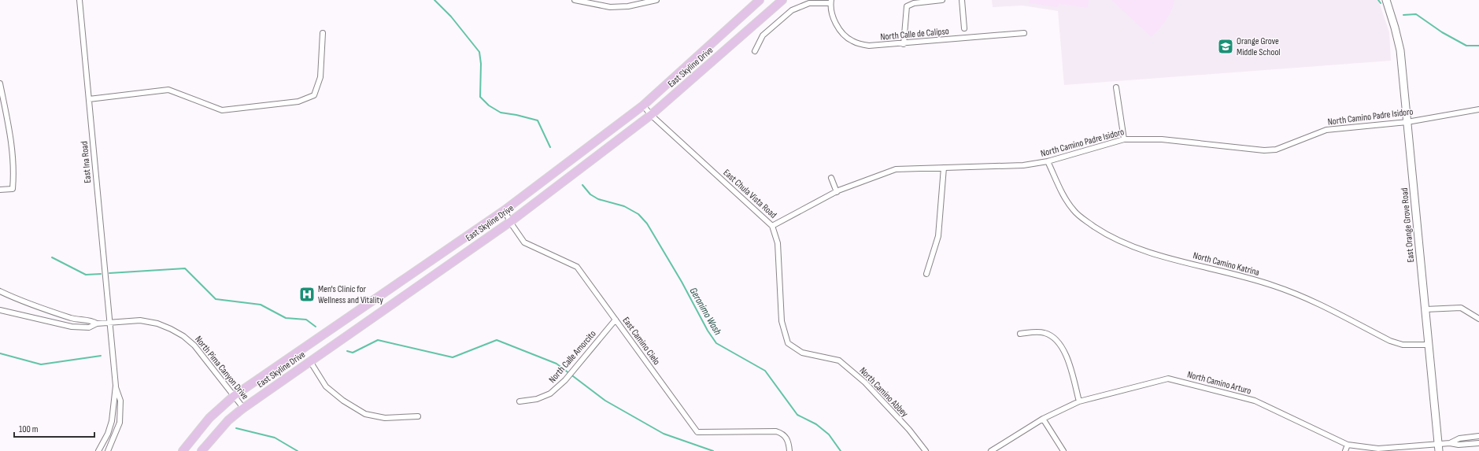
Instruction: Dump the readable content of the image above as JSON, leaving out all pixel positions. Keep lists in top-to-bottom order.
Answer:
{
  "streets": {
    "main road": ["East Skyline Drive", "East Orange Grove Road"],
    "street": [
      "North Calle de Calipso",
      "North Camino Padre Isidoro",
      "East Ina Road",
      "East Chula Vista Road",
      "North Camino Katrina",
      "East Camino Cielo",
      "North Calle Amorcito",
      "North Pima Canyon Drive",
      "North Camino Arturo",
      "North Camino Abbey"
    ]
  },
  "crossings": [
    ["East Skyline Drive", "East Chula Vista Road"],
    ["East Skyline Drive", "East Camino Cielo"],
    ["East Skyline Drive", "North Pima Canyon Drive"],
    ["North Camino Padre Isidoro", "East Chula Vista Road"],
    ["North Camino Padre Isidoro", "East Orange Grove Road"],
    ["North Camino Padre Isidoro", "North Camino Katrina"],
    ["East Ina Road", "North Pima Canyon Drive"],
    ["East Chula Vista Road", "North Camino Abbey"],
    ["East Orange Grove Road", "North Camino Katrina"],
    ["East Orange Grove Road", "North Camino Arturo"],
    ["East Camino Cielo", "North Calle Amorcito"]
  ],
  "water": ["Geronimo Wash"],
  "places": {
    "school or university": ["Orange Grove Middle School"],
    "hospital": ["Men's Clinic for Wellness and Vitality"]
  },
  "scale_bar": "100 m"
}
